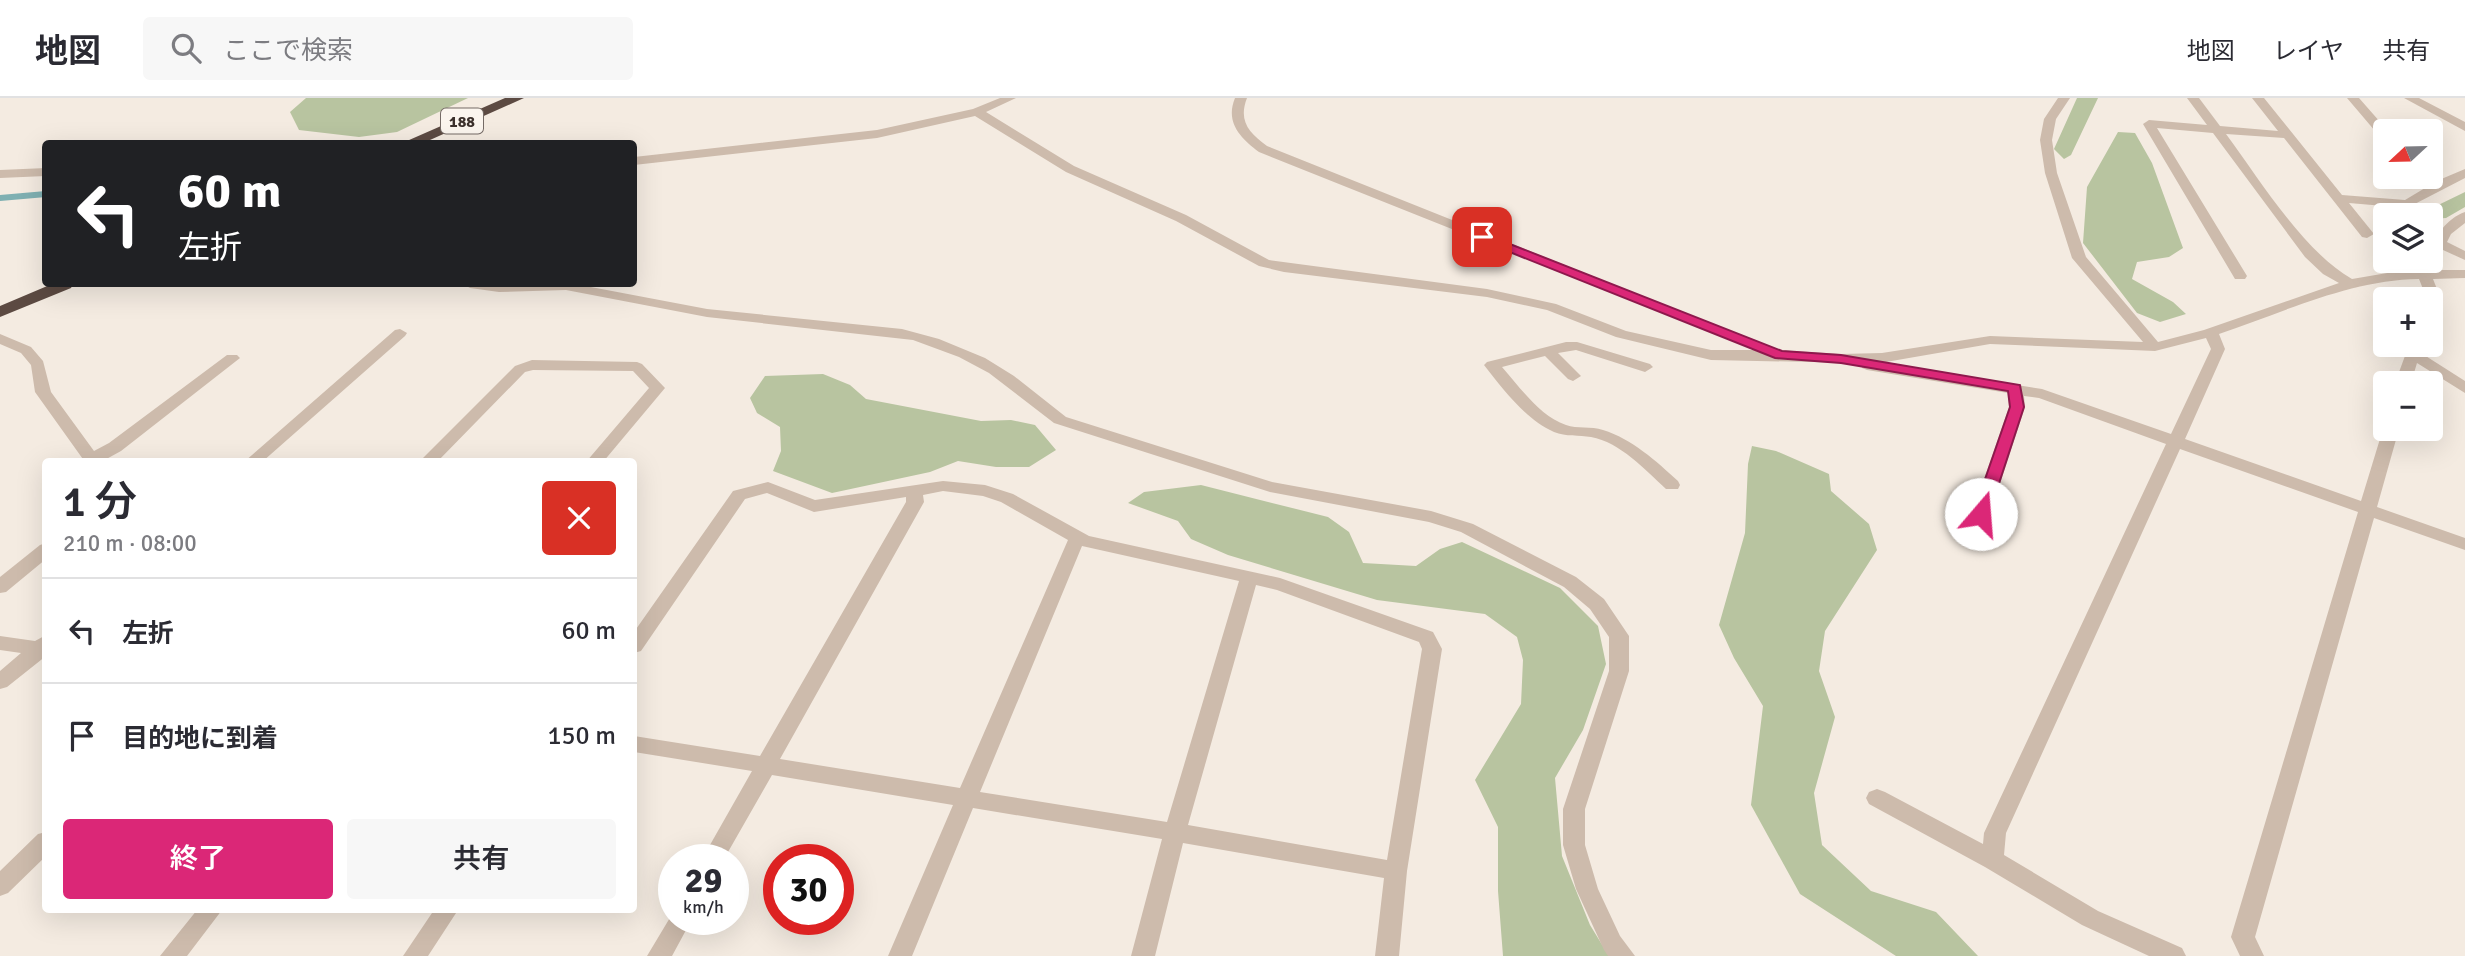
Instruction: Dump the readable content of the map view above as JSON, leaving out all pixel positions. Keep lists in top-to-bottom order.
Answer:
{
  "streets": {
    "highway": ["188"]
  },
  "north": "left",
  "page": {
    "header": "地図",
    "search": "ここで検索",
    "nav": ["地図", "レイヤ", "共有"],
    "map_buttons": ["+", "−"],
    "turn": ["60 m", "左折"],
    "heading": ["1 分", "210 m · 08:00"],
    "list": [
      {
        "name": "左折",
        "value": "60 m"
      },
      {
        "name": "目的地に到着",
        "value": "150 m"
      }
    ],
    "buttons": ["終了", "共有"],
    "speed": "29 km/h",
    "limit": "30"
  }
}
